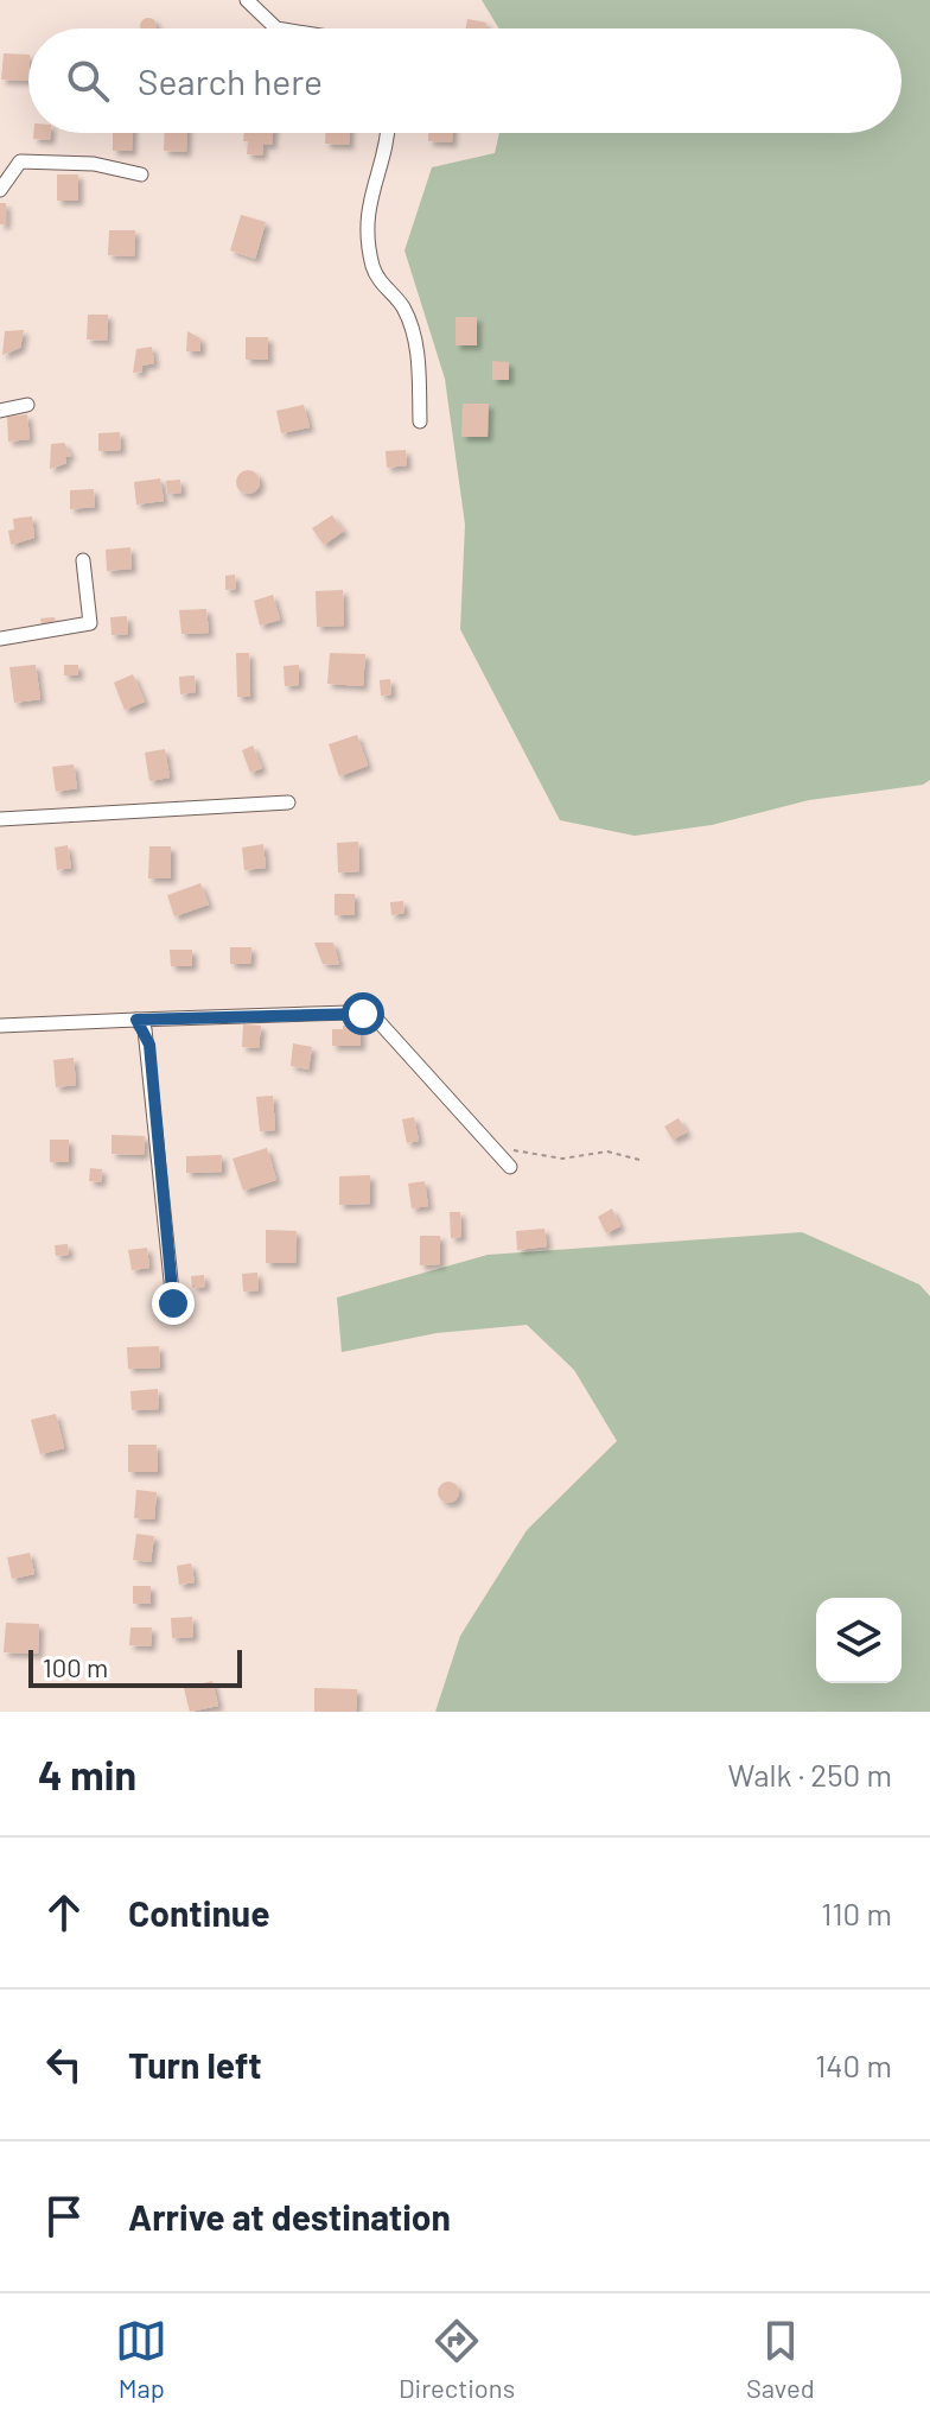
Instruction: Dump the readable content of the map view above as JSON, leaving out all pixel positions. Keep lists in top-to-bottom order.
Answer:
{
  "scale_bar": "100 m",
  "page": {
    "search": "Search here",
    "scale": "100 m",
    "heading": ["4 min", "Walk · 250 m"],
    "list": [
      ["Continue", "110 m"],
      ["Turn left", "140 m"],
      "Arrive at destination"
    ],
    "nav": ["Map", "Directions", "Saved"]
  }
}
